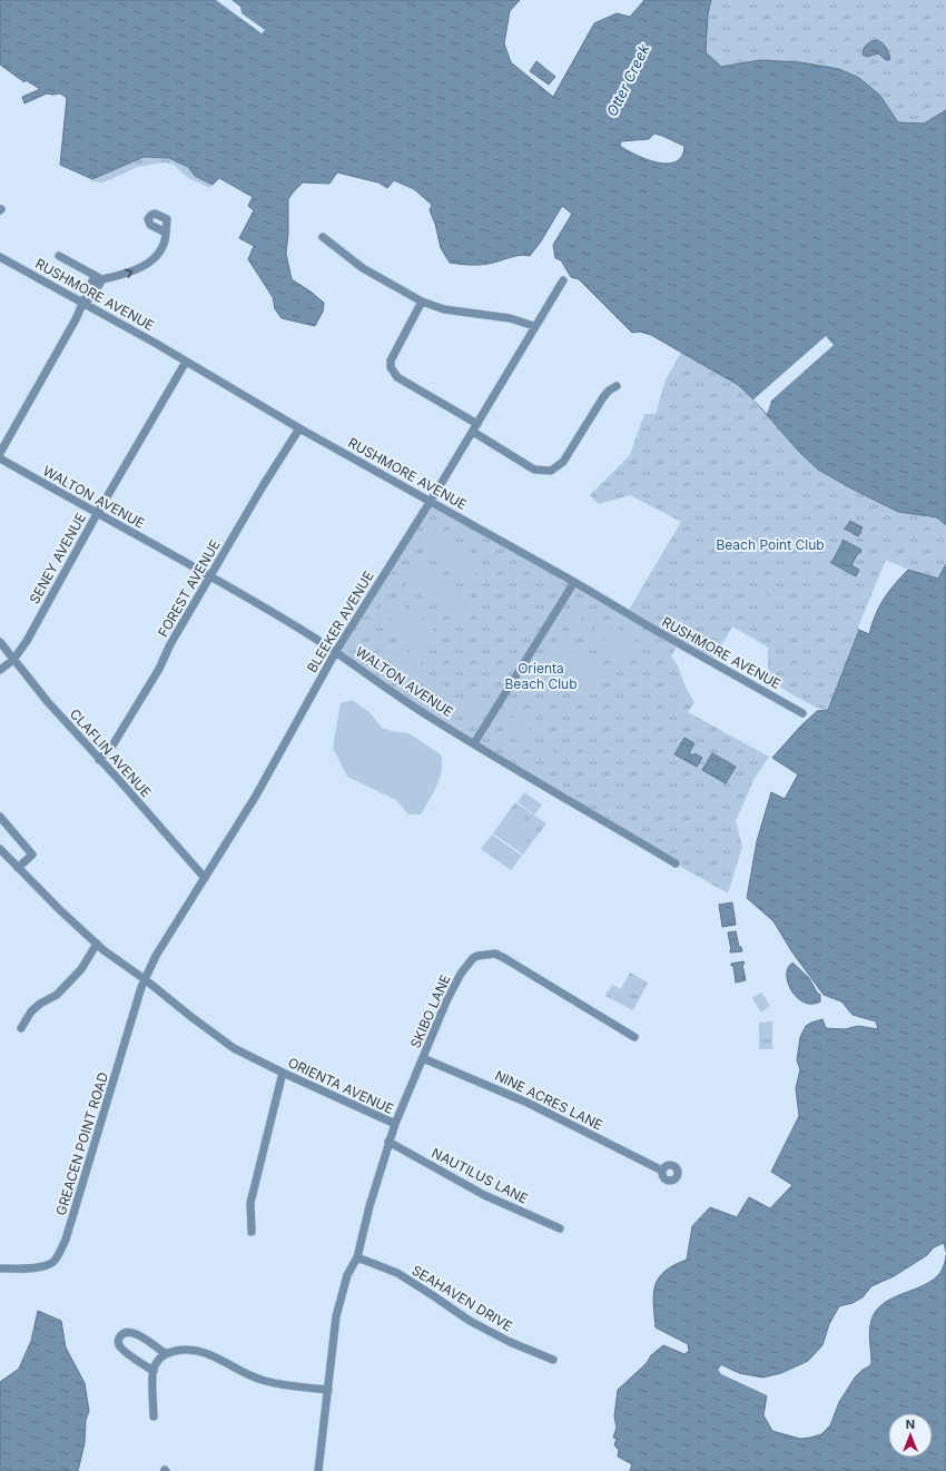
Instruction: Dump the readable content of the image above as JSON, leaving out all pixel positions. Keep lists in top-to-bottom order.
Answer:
{
  "streets": {
    "street": [
      "RUSHMORE AVENUE",
      "WALTON AVENUE",
      "SENEY AVENUE",
      "FOREST AVENUE",
      "BLEEKER AVENUE",
      "CLAFLIN AVENUE",
      "SKIBO LANE",
      "ORIENTA AVENUE",
      "NINE ACRES LANE",
      "GREACEN POINT ROAD",
      "NAUTILUS LANE",
      "SEAHAVEN DRIVE"
    ]
  },
  "crossings": [
    ["RUSHMORE AVENUE", "SENEY AVENUE"],
    ["RUSHMORE AVENUE", "FOREST AVENUE"],
    ["RUSHMORE AVENUE", "BLEEKER AVENUE"],
    ["WALTON AVENUE", "SENEY AVENUE"],
    ["WALTON AVENUE", "FOREST AVENUE"],
    ["WALTON AVENUE", "BLEEKER AVENUE"],
    ["SENEY AVENUE", "CLAFLIN AVENUE"],
    ["FOREST AVENUE", "CLAFLIN AVENUE"],
    ["BLEEKER AVENUE", "CLAFLIN AVENUE"],
    ["BLEEKER AVENUE", "ORIENTA AVENUE"],
    ["BLEEKER AVENUE", "GREACEN POINT ROAD"],
    ["SKIBO LANE", "ORIENTA AVENUE"],
    ["SKIBO LANE", "NINE ACRES LANE"],
    ["ORIENTA AVENUE", "GREACEN POINT ROAD"],
    ["ORIENTA AVENUE", "NAUTILUS LANE"],
    ["ORIENTA AVENUE", "SEAHAVEN DRIVE"]
  ],
  "water": ["Otter Creek"],
  "parks": ["Beach Point Club", "Orienta Beach Club"],
  "north": "top"
}
